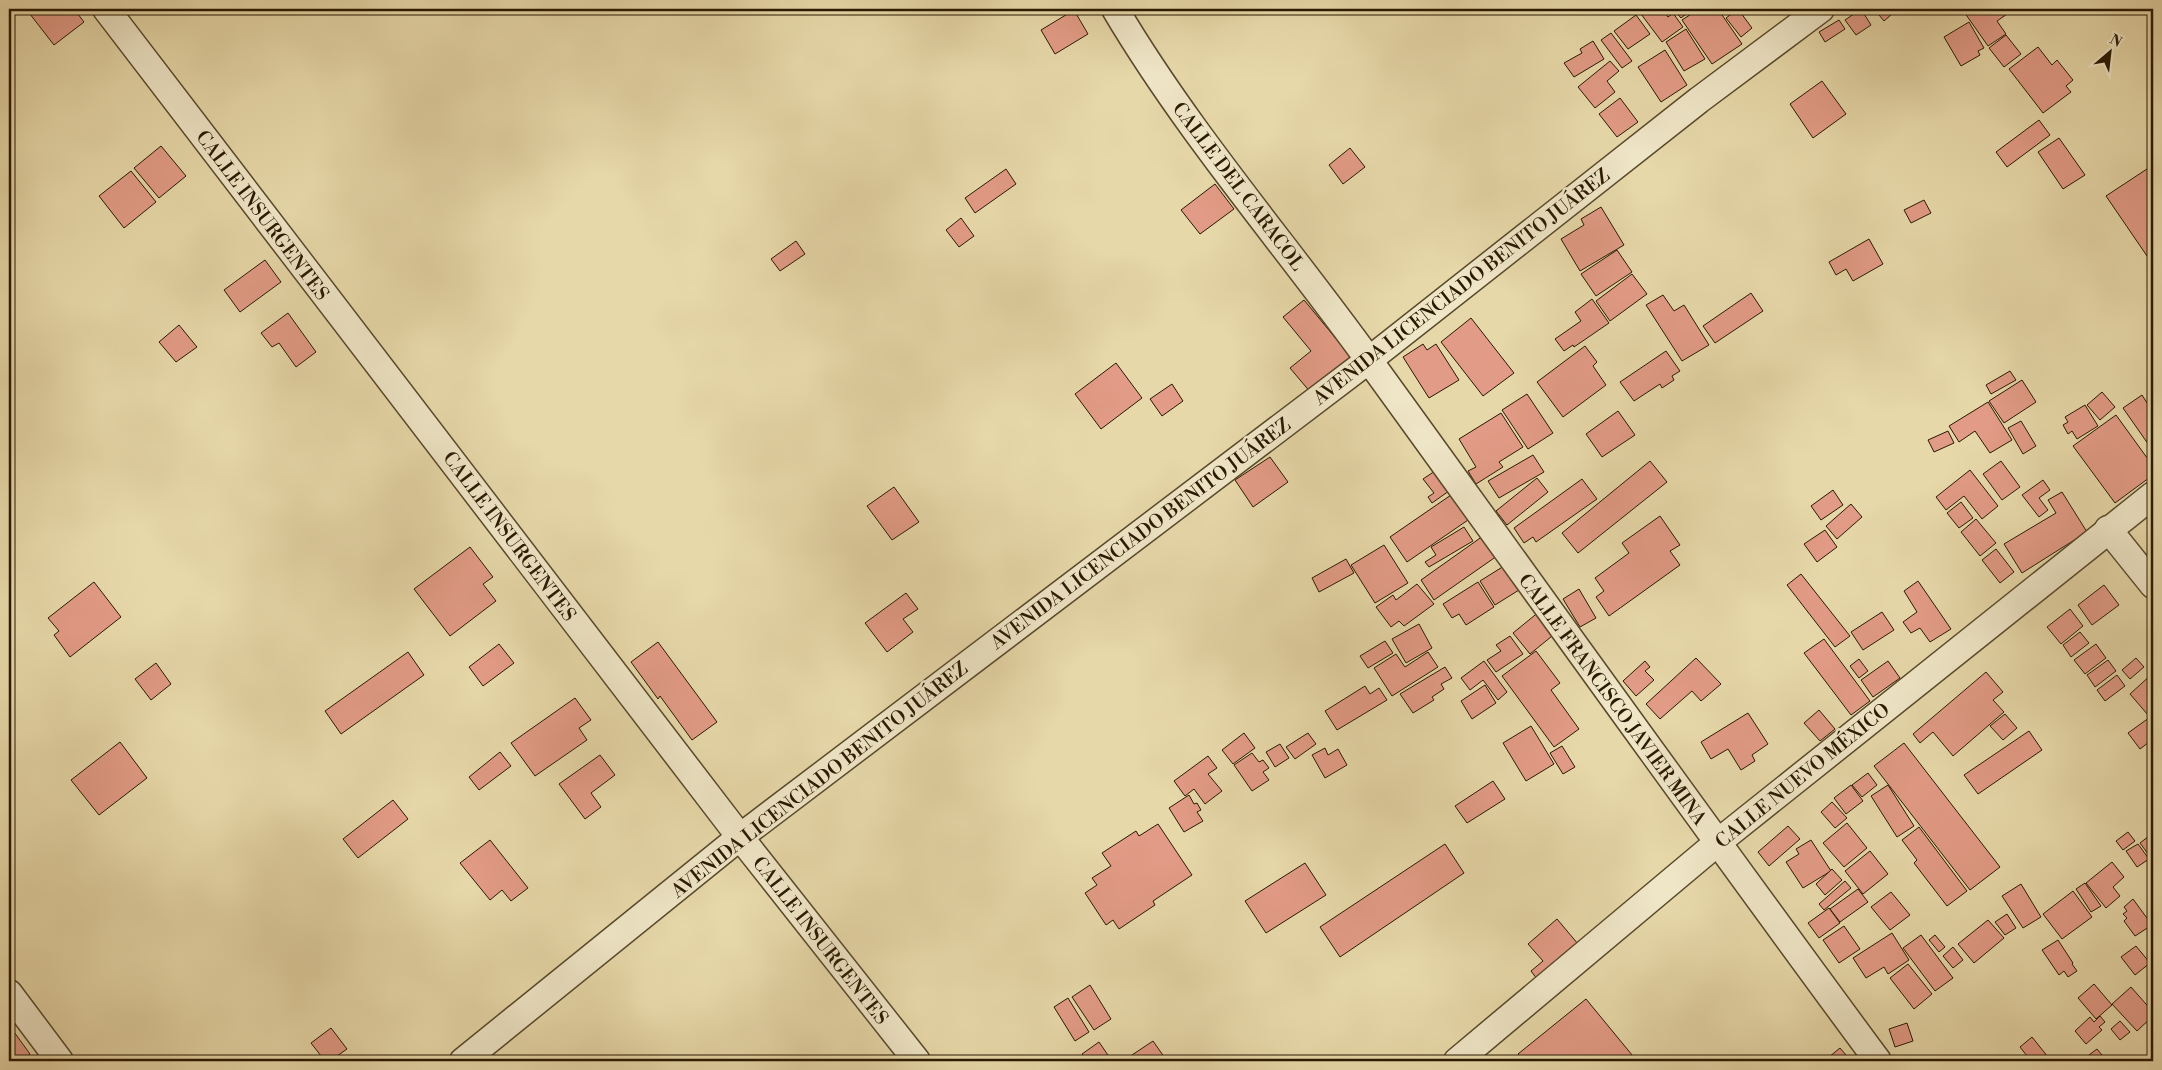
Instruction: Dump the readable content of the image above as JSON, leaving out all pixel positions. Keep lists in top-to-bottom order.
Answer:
{
  "streets": {
    "street": [
      "CALLE DEL CARACOL",
      "CALLE INSURGENTES",
      "AVENIDA LICENCIADO BENITO JUÁREZ",
      "CALLE FRANCISCO JAVIER MINA",
      "CALLE NUEVO MÉXICO"
    ]
  },
  "crossings": [
    ["CALLE DEL CARACOL", "AVENIDA LICENCIADO BENITO JUÁREZ"],
    ["CALLE DEL CARACOL", "CALLE FRANCISCO JAVIER MINA"],
    ["CALLE INSURGENTES", "AVENIDA LICENCIADO BENITO JUÁREZ"],
    ["AVENIDA LICENCIADO BENITO JUÁREZ", "CALLE FRANCISCO JAVIER MINA"],
    ["CALLE FRANCISCO JAVIER MINA", "CALLE NUEVO MÉXICO"]
  ],
  "north": "top right"
}
